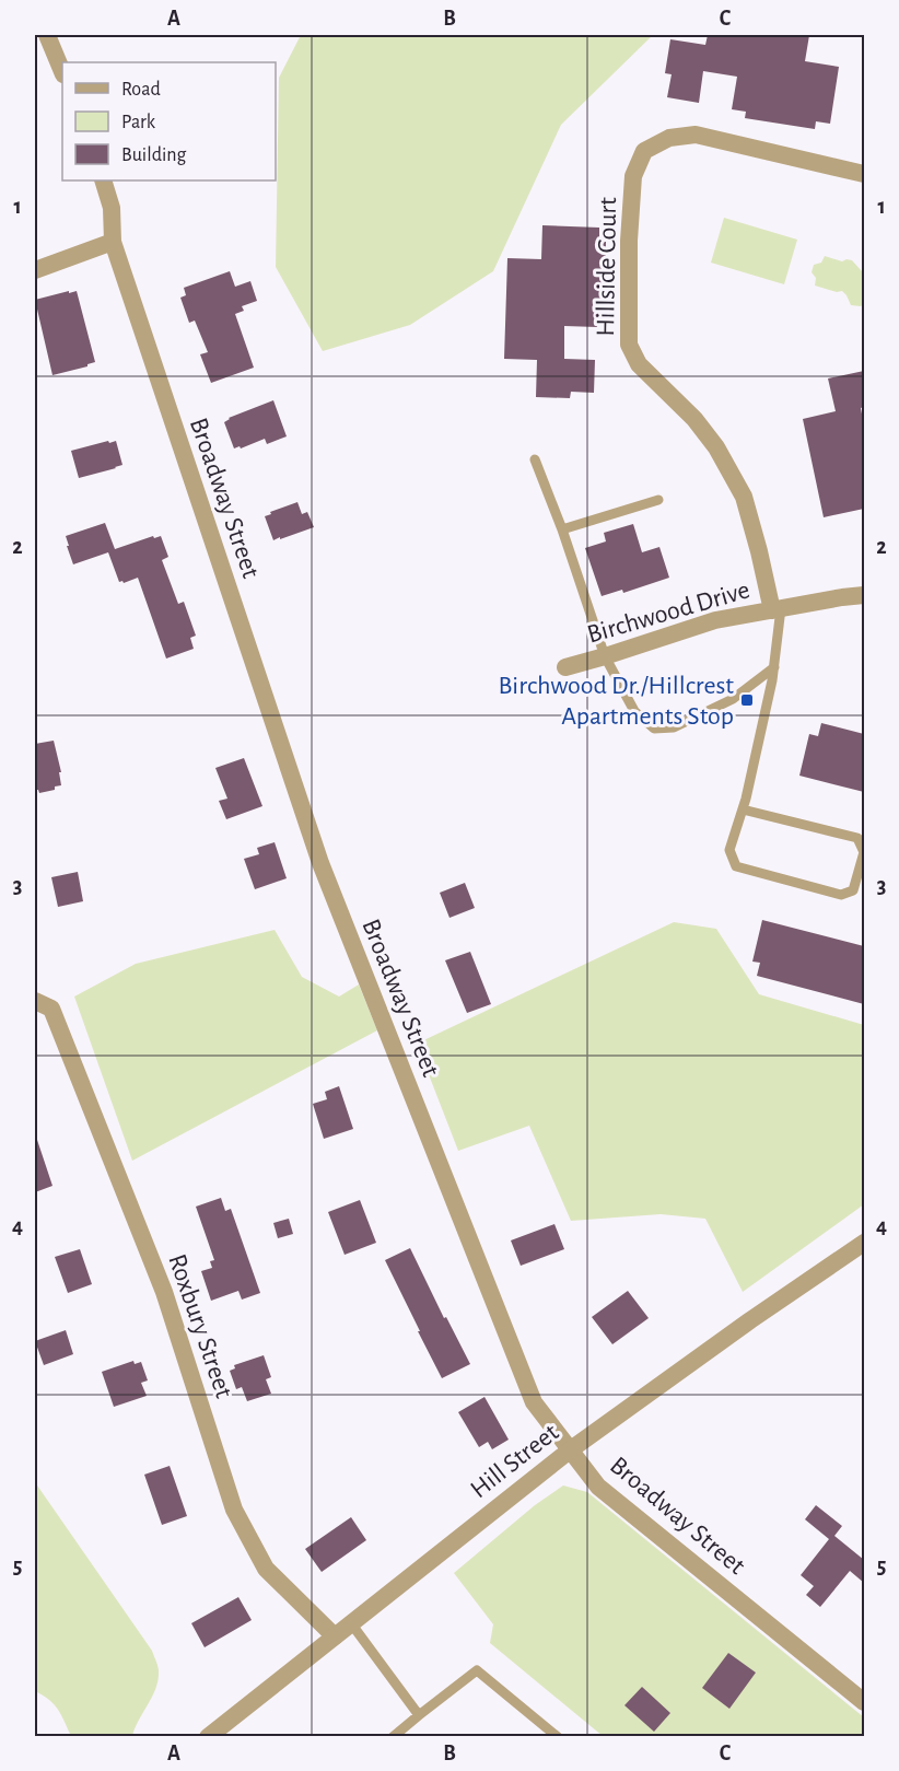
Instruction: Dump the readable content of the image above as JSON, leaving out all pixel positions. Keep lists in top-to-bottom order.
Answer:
{
  "streets": {
    "street": [
      "Hillside Court",
      "Broadway Street",
      "Birchwood Drive",
      "Roxbury Street",
      "Hill Street"
    ]
  },
  "crossings": [
    ["Hillside Court", "Birchwood Drive"],
    ["Broadway Street", "Hill Street"],
    ["Roxbury Street", "Hill Street"]
  ],
  "places": {
    "transit": ["Birchwood Dr./Hillcrest Apartments Stop"]
  },
  "legend": ["Road", "Park", "Building"],
  "grid": {
    "columns": ["A", "B", "C"],
    "rows": [
      "1",
      "2",
      "3",
      "4",
      "5"
    ]
  }
}
